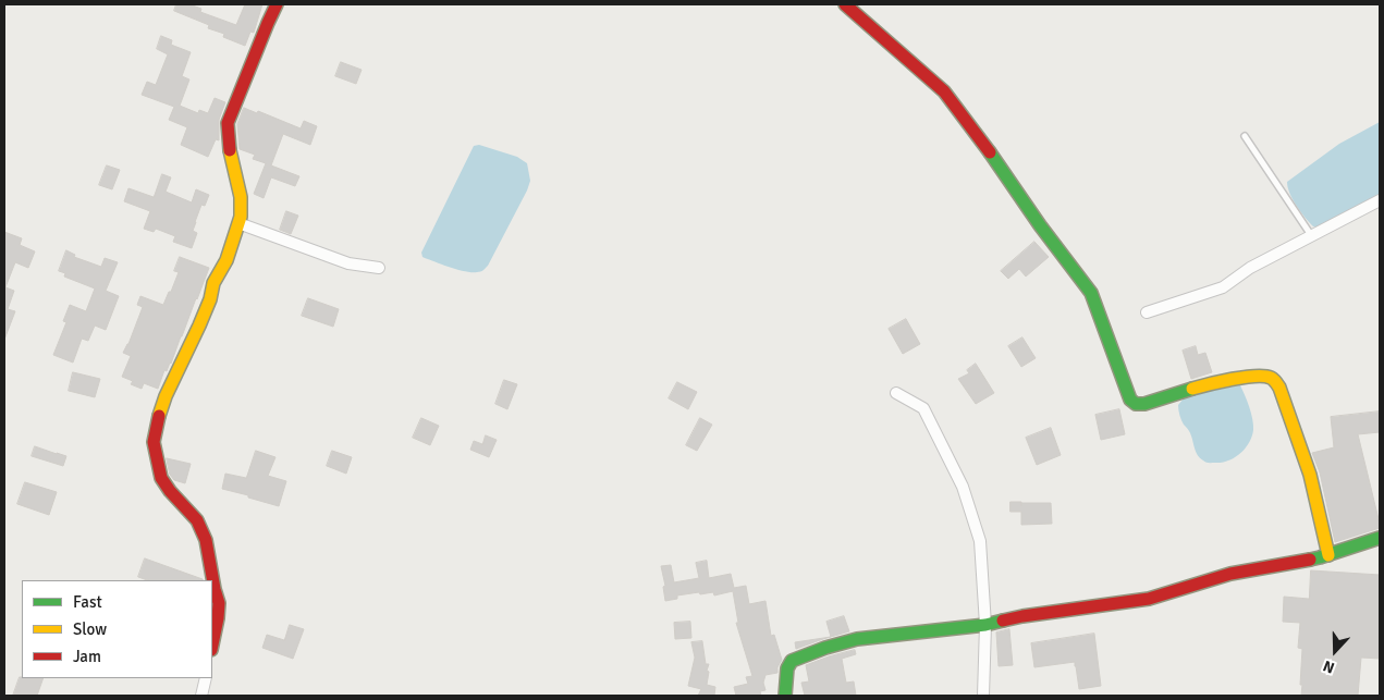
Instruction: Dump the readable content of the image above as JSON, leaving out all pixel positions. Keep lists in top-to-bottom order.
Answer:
{
  "legend": ["Fast", "Slow", "Jam"],
  "north": "bottom"
}
